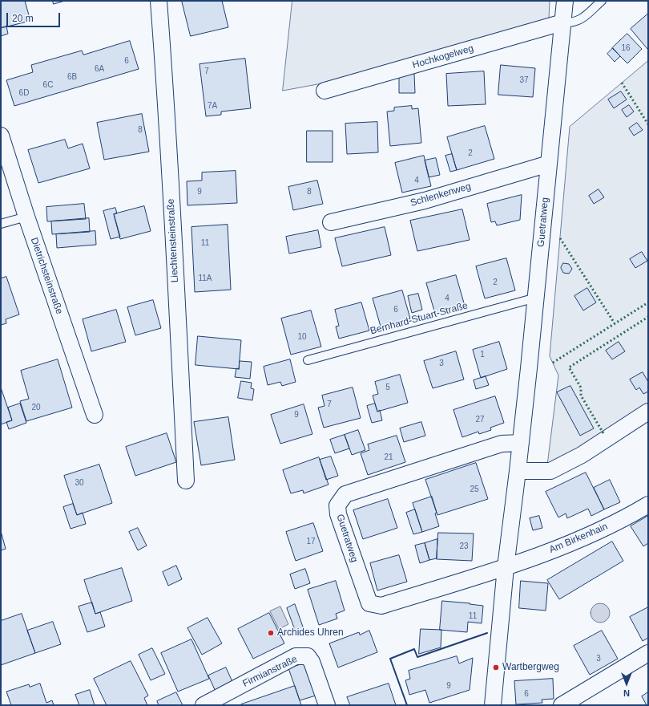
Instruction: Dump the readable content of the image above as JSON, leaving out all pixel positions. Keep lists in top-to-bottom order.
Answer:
{
  "streets": {
    "street": [
      "Hochkogelweg",
      "Schlenkenweg",
      "Guetratweg",
      "Liechtensteinstraße",
      "Dietrichsteinstraße",
      "Am Birkenhain",
      "Firmianstraße"
    ],
    "lane": ["Bernhard-Stuart-Straße"]
  },
  "crossings": [
    ["Hochkogelweg", "Guetratweg"],
    ["Schlenkenweg", "Guetratweg"],
    ["Guetratweg", "Bernhard-Stuart-Straße"],
    ["Guetratweg", "Am Birkenhain"]
  ],
  "places": ["Archides Uhren", "Wartbergweg"],
  "house_numbers": [
    "16",
    "6",
    "6A",
    "7",
    "6B",
    "37",
    "6C",
    "6D",
    "7A",
    "8",
    "2",
    "4",
    "9",
    "8",
    "11",
    "11A",
    "2",
    "4",
    "6",
    "10",
    "1",
    "3",
    "5",
    "7",
    "20",
    "9",
    "27",
    "21",
    "30",
    "25",
    "17",
    "23",
    "11",
    "3",
    "9",
    "6"
  ],
  "scale_bar": "20 m",
  "north": "bottom"
}
